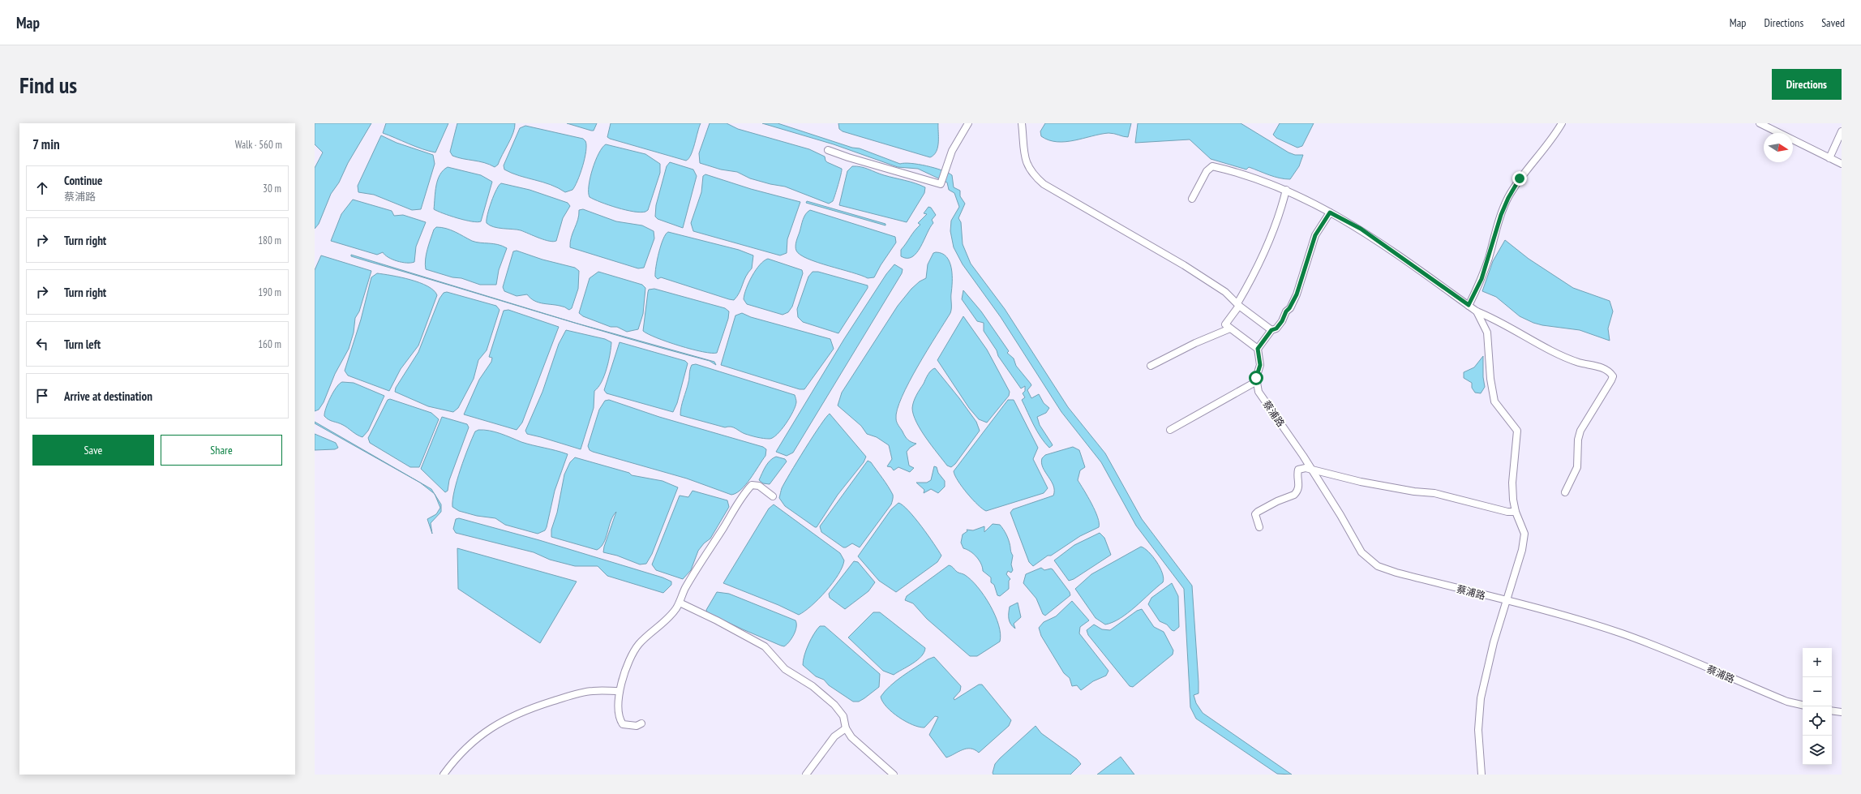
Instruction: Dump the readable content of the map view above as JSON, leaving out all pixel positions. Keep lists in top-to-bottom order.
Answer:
{
  "streets": {
    "street": ["蔡浦路"]
  },
  "north": "right",
  "page": {
    "header": "Map",
    "nav": ["Map", "Directions", "Saved"],
    "buttons": [
      "Directions",
      ["Save", "Share"]
    ],
    "title": "Find us",
    "heading": ["7 min", "Walk · 560 m"],
    "list": [
      ["Continue", "蔡浦路", "30 m"],
      ["Turn right", "180 m"],
      ["Turn right", "190 m"],
      ["Turn left", "160 m"],
      "Arrive at destination"
    ],
    "map_buttons": ["+", "−"]
  }
}
